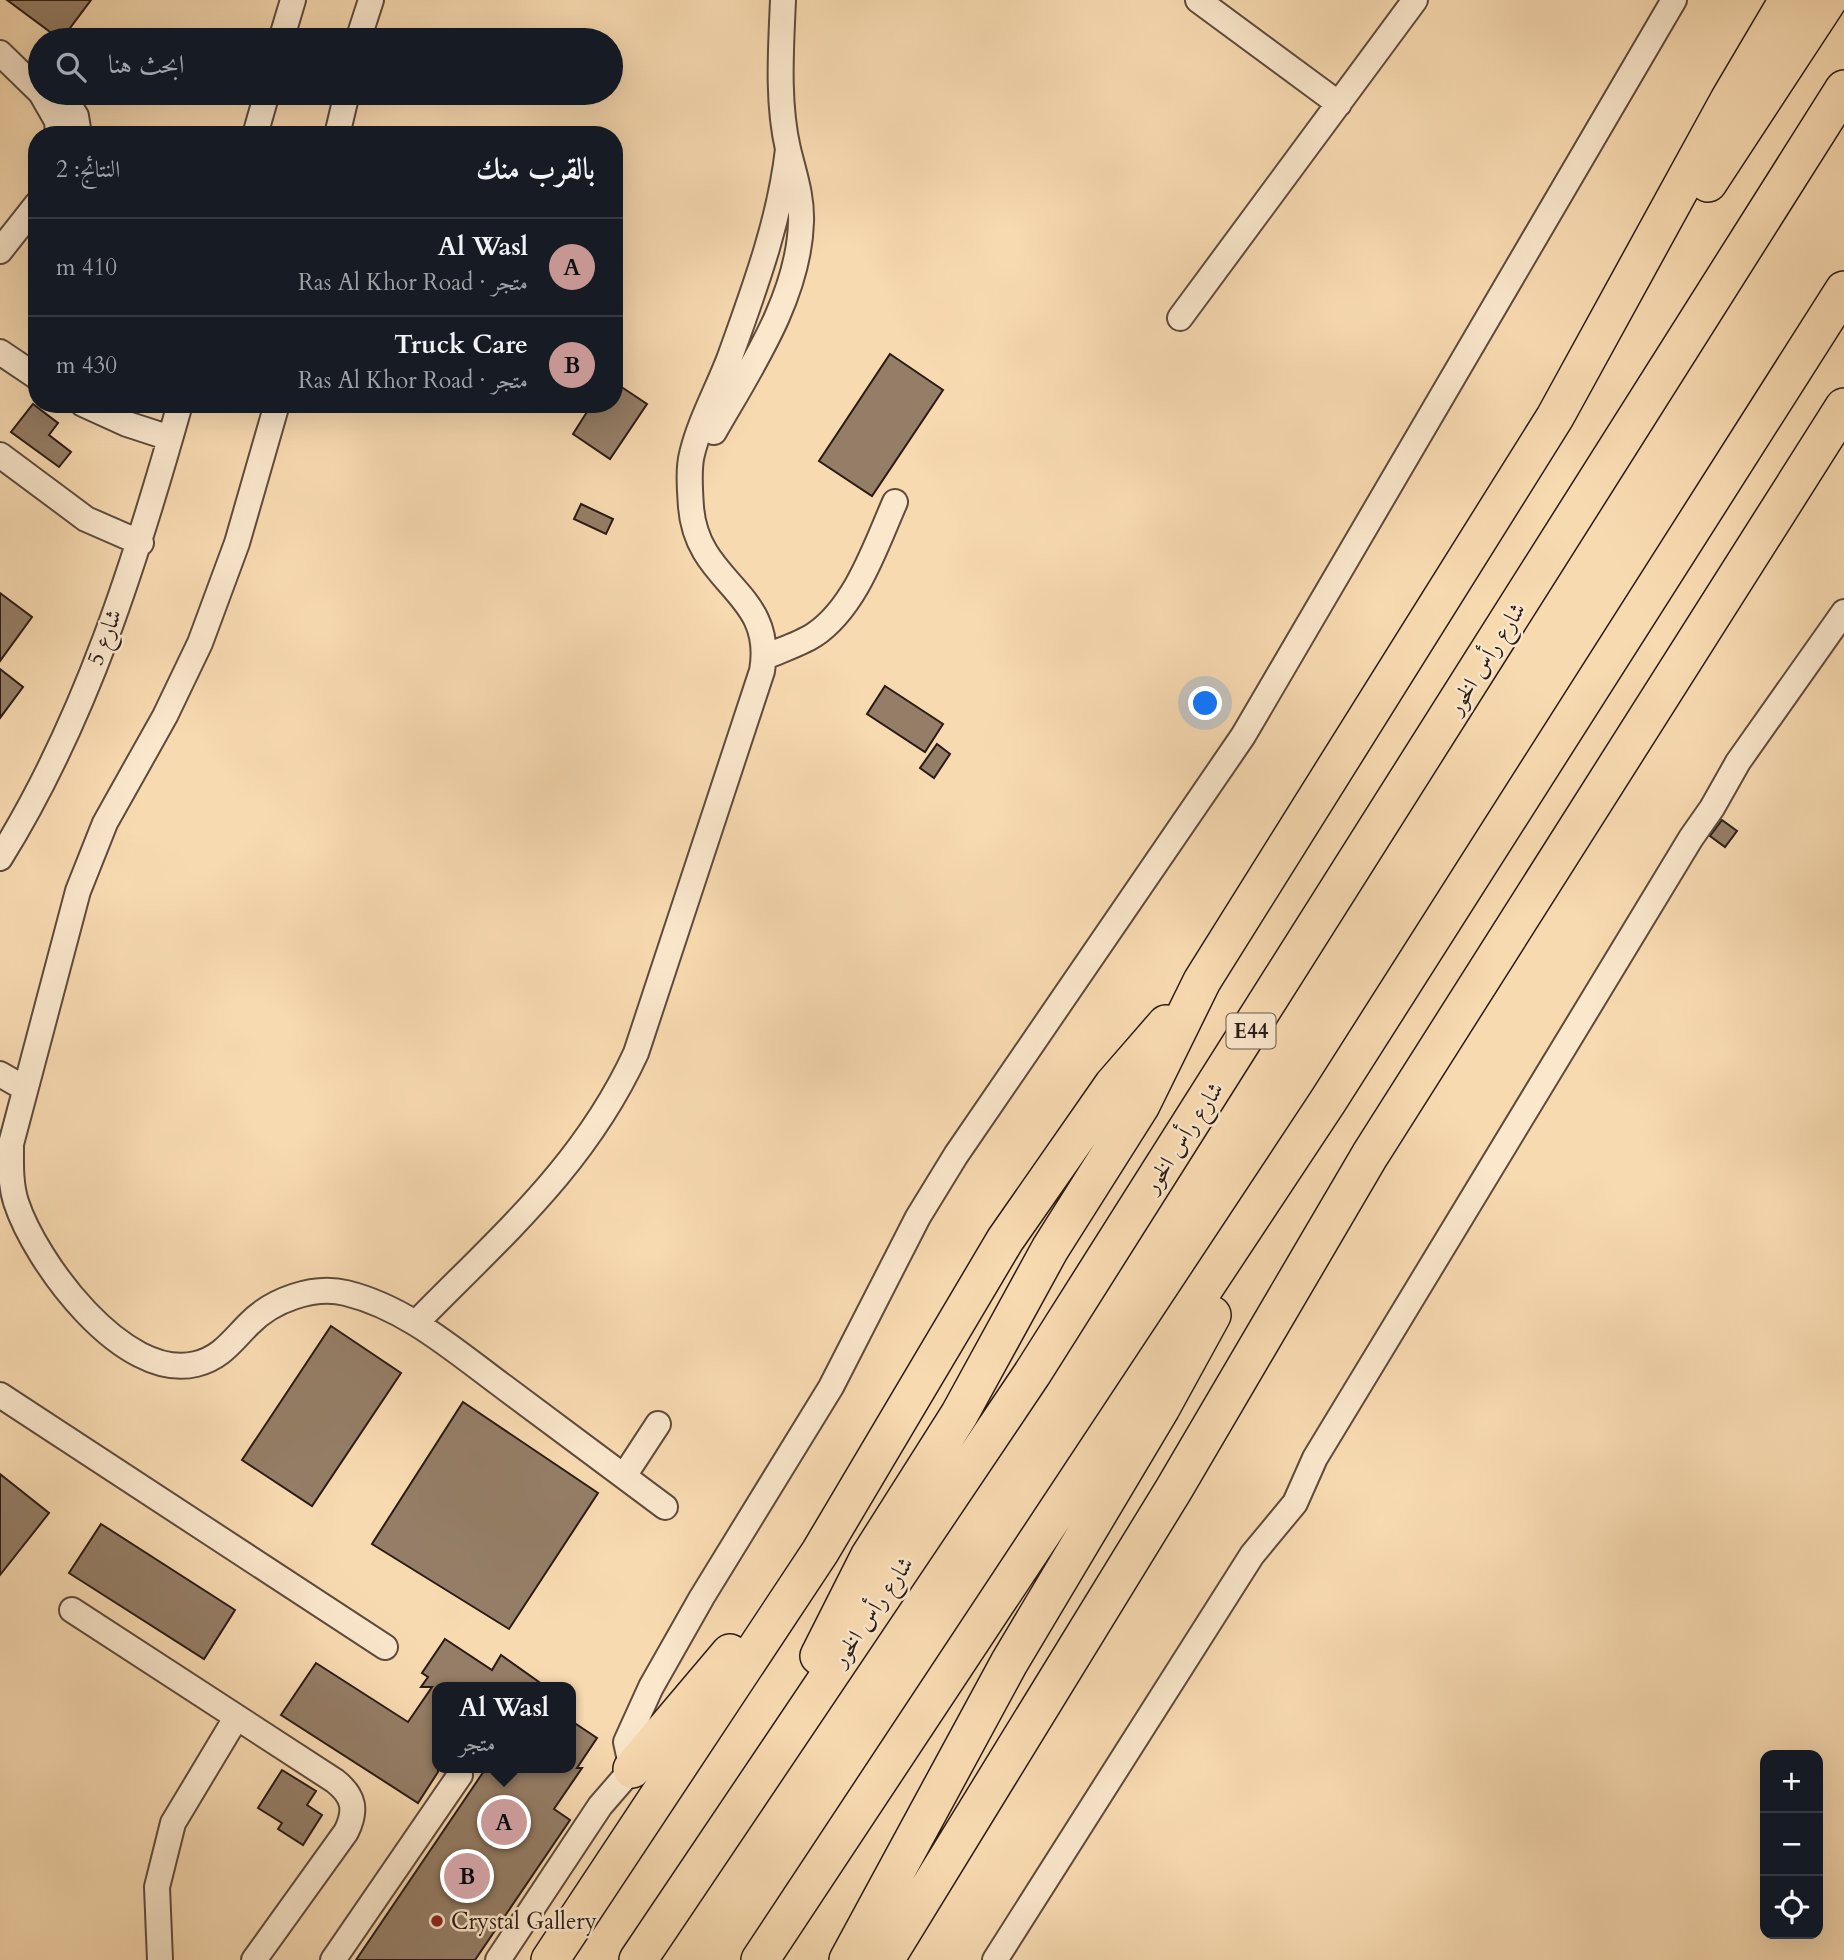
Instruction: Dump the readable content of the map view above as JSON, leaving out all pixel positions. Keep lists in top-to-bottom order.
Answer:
{
  "streets": {
    "highway": ["شارع رأس الخور", "E44"],
    "street": ["شارع 5"]
  },
  "places": ["Crystal Gallery"],
  "page": {
    "search": "ابحث هنا",
    "heading": ["بالقرب منك", "النتائج: 2"],
    "list": [
      {
        "mark": "A",
        "name": "Al Wasl",
        "note": "متجر · Ras Al Khor Road",
        "value": "410 m"
      },
      {
        "mark": "B",
        "name": "Truck Care",
        "note": "متجر · Ras Al Khor Road",
        "value": "430 m"
      }
    ],
    "popup": ["Al Wasl", "متجر"],
    "map_buttons": ["+", "−"],
    "pins": ["A", "B"]
  }
}
